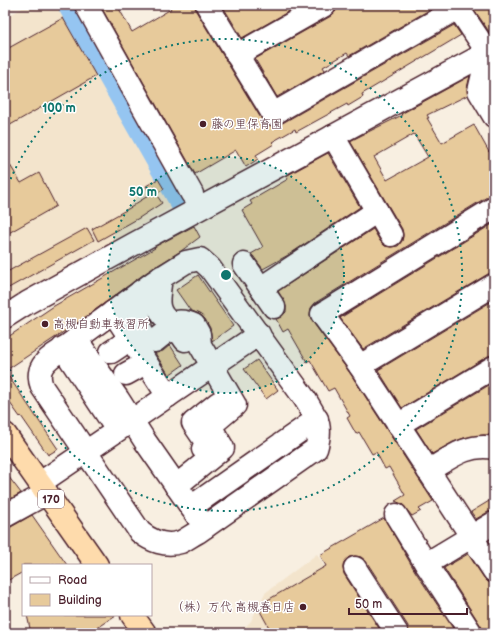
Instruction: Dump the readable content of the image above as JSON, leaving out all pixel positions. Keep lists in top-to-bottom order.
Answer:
{
  "streets": {
    "highway": ["170"]
  },
  "places": ["藤の里保育園", "高槻自動車教習所", "（株）万代 高槻春日店"],
  "legend": ["Road", "Building"],
  "scale_bar": "50 m",
  "rings": ["100 m", "50 m"]
}
